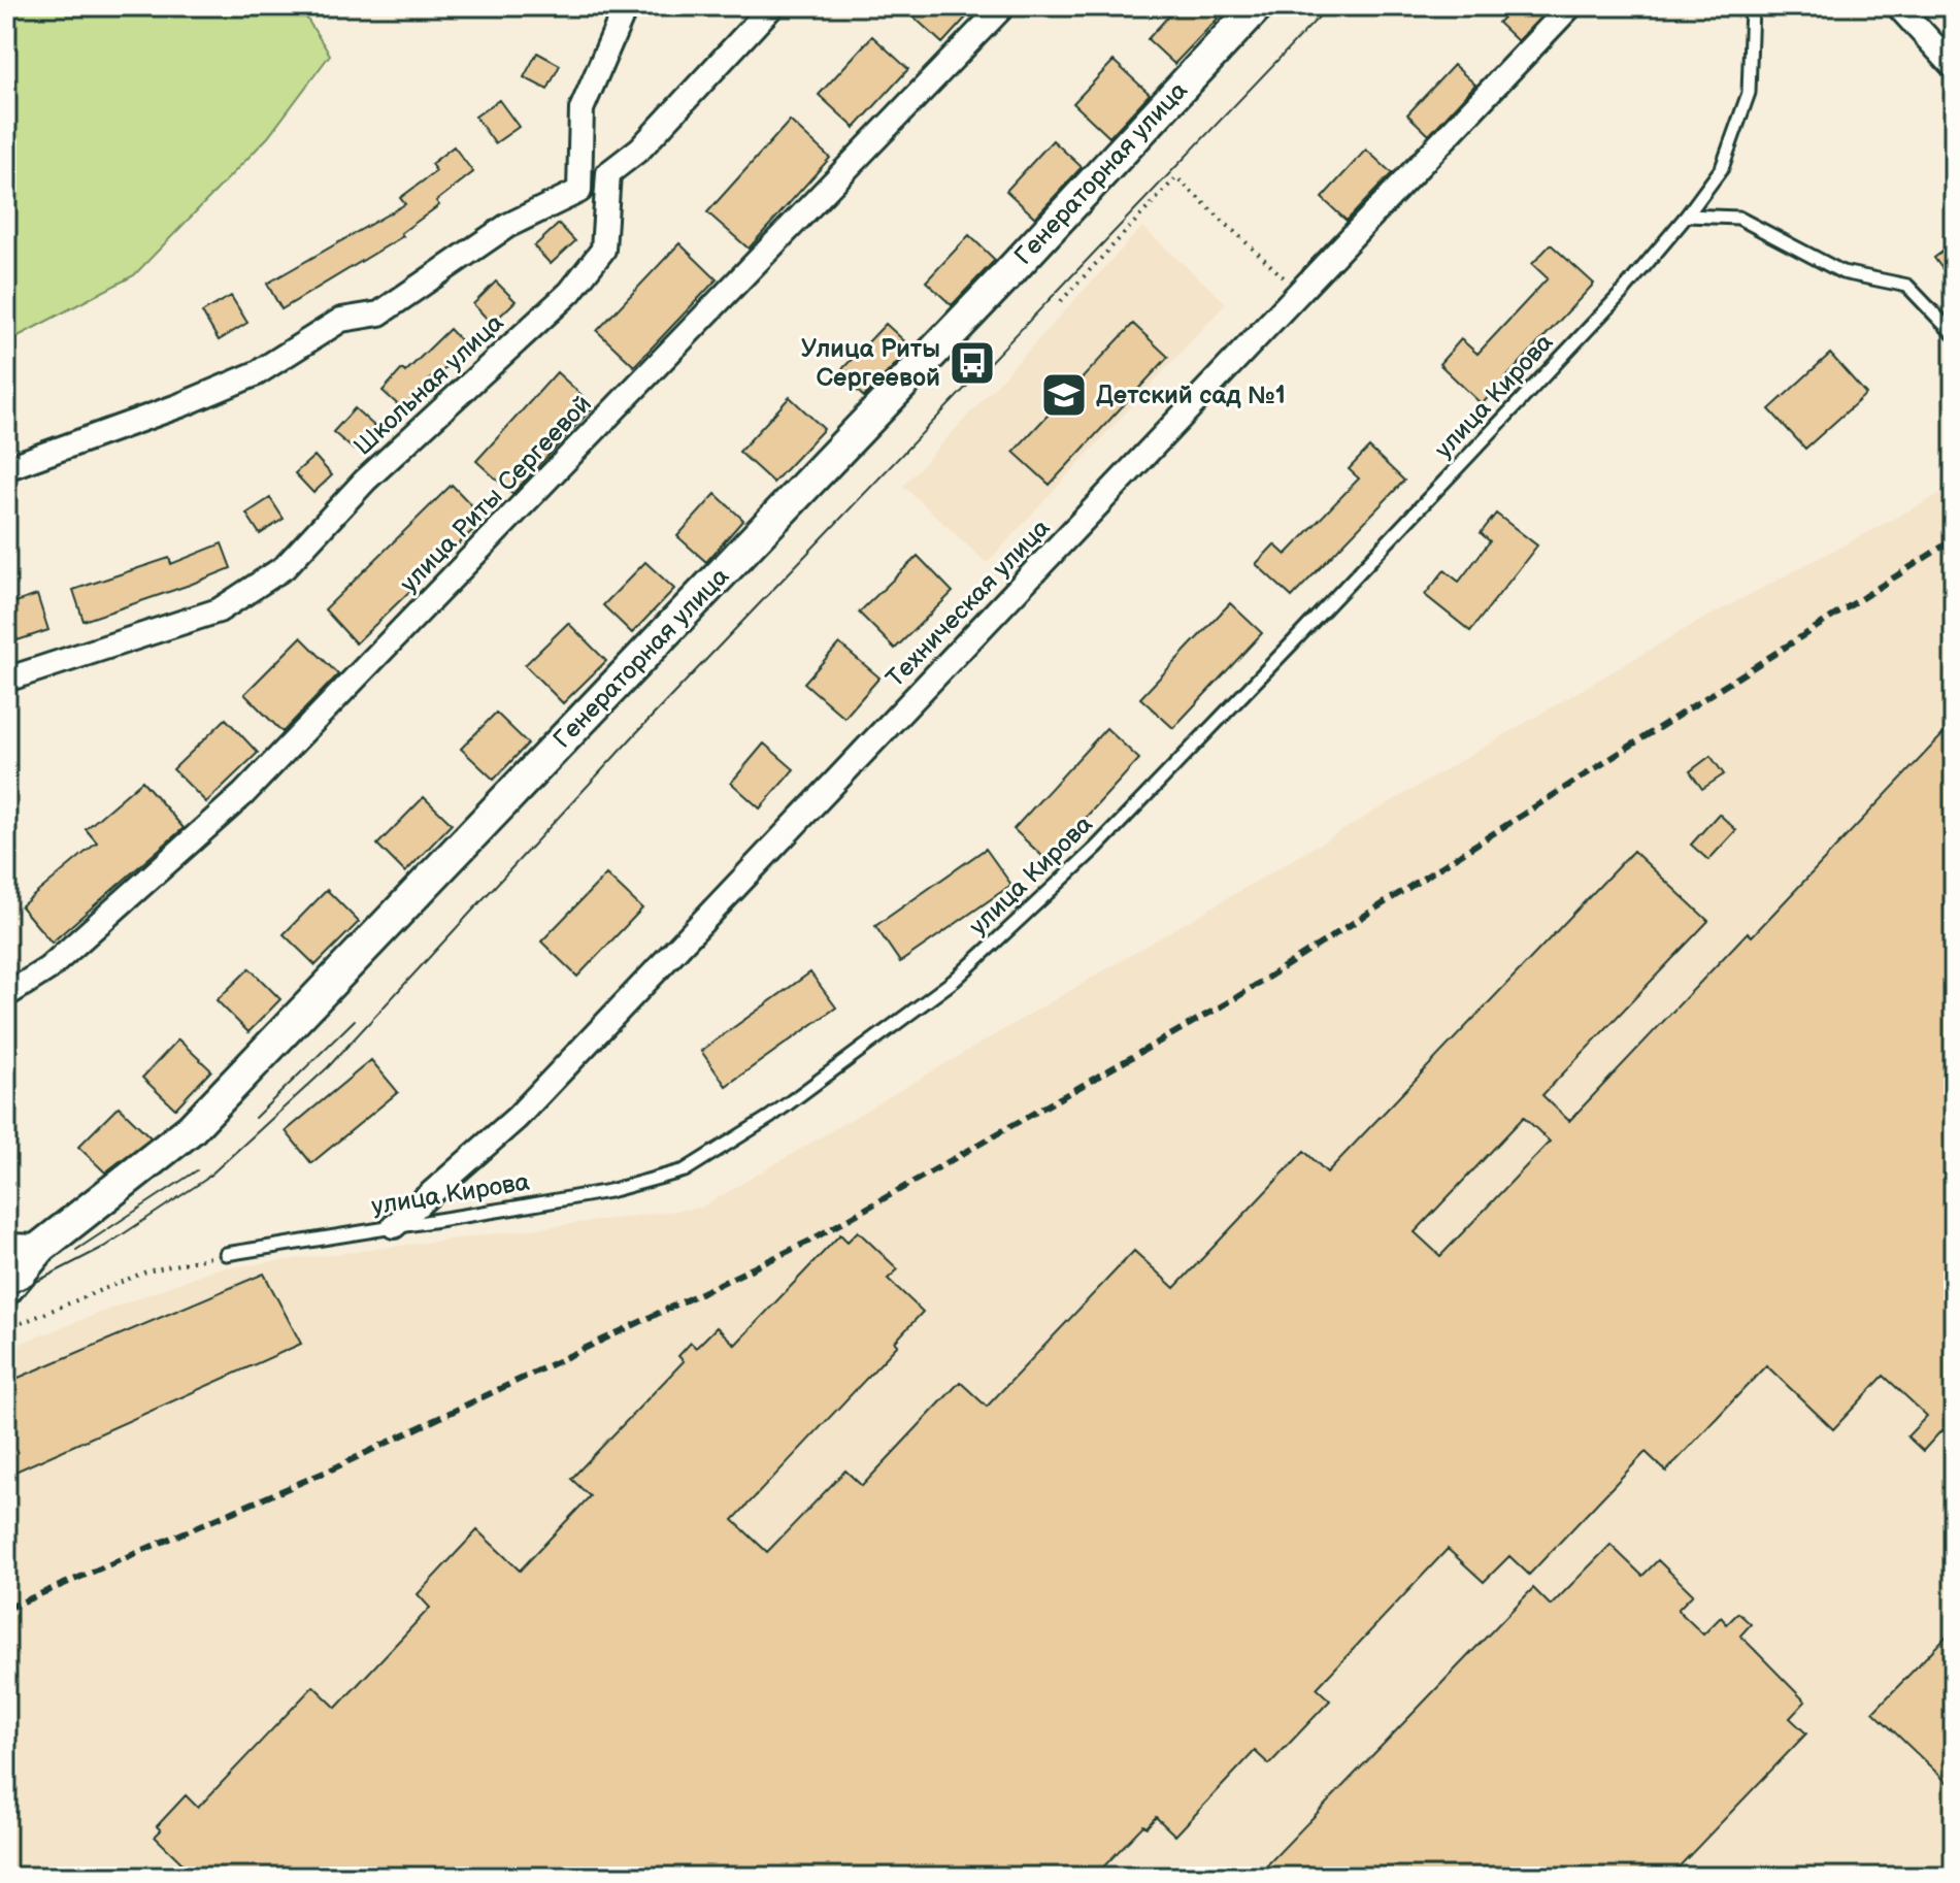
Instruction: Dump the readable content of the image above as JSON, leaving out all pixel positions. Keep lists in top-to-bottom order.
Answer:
{
  "streets": {
    "main road": ["Генераторная улица"],
    "street": ["Школьная улица", "улица Риты Сергеевой", "Техническая улица"],
    "lane": ["улица Кирова"]
  },
  "crossings": [
    ["улица Кирова", "Техническая улица"]
  ],
  "places": {
    "bus stop": ["Улица Риты Сергеевой"],
    "school or university": ["Детский сад №1"]
  }
}
